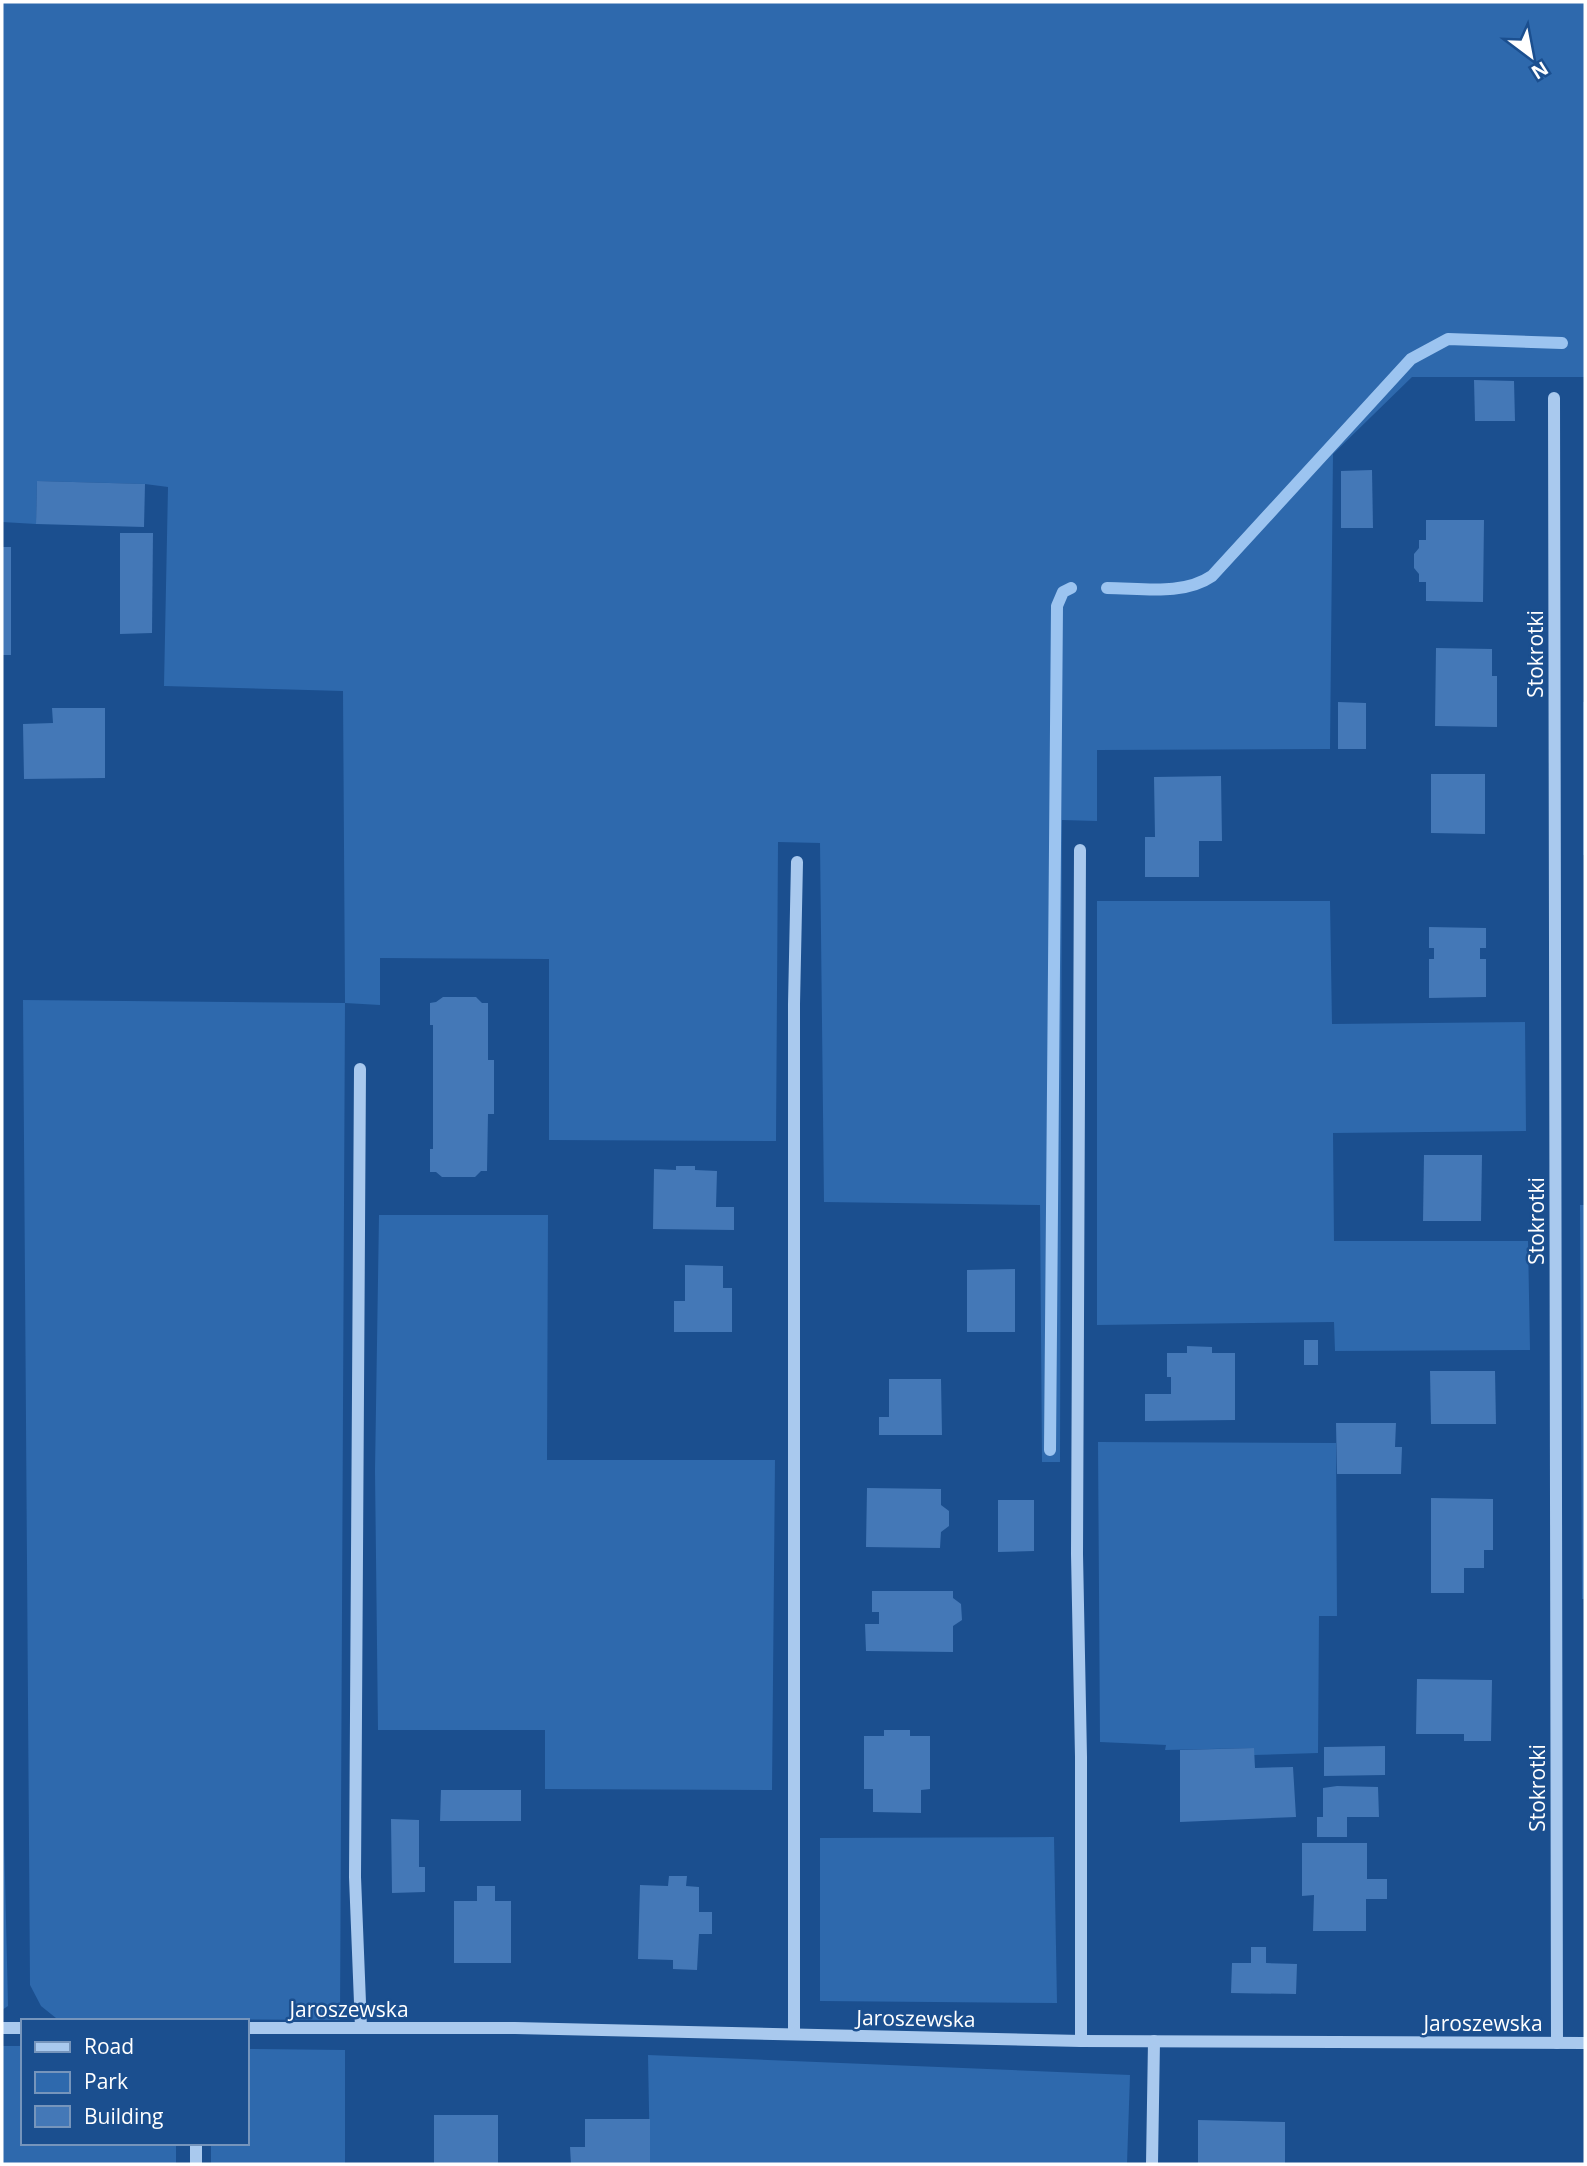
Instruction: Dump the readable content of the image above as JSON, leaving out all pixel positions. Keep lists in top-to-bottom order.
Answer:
{
  "streets": {
    "street": ["Stokrotki", "Jaroszewska"]
  },
  "crossings": [
    ["Stokrotki", "Jaroszewska"]
  ],
  "legend": ["Road", "Park", "Building"],
  "north": "bottom right"
}
